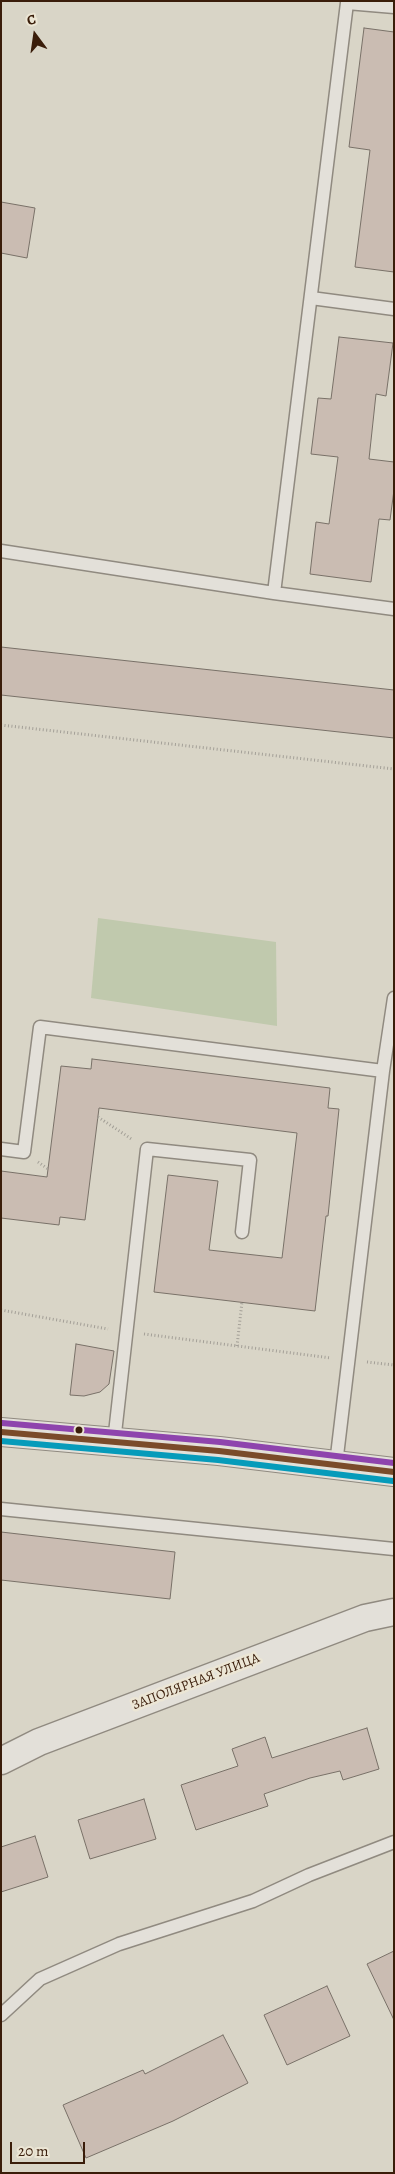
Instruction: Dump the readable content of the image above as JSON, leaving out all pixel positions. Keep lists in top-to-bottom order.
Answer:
{
  "streets": {
    "street": ["ЗАПОЛЯРНАЯ УЛИЦА"]
  },
  "scale_bar": "20 m",
  "north": "top"
}
